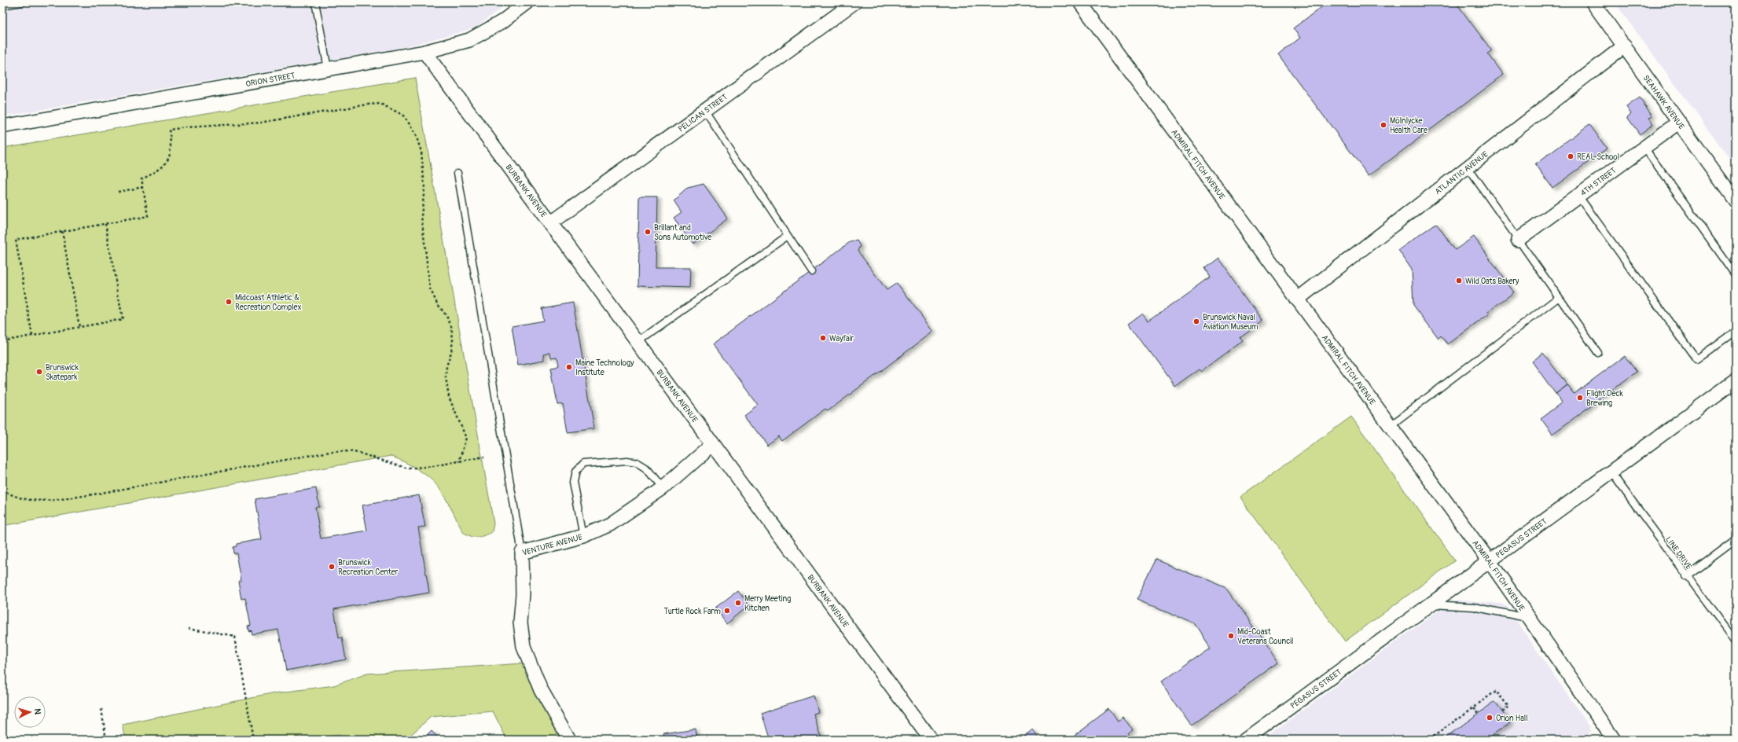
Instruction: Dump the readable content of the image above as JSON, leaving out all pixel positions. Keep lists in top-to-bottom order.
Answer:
{
  "streets": {
    "street": [
      "ORION STREET",
      "SEAHAWK AVENUE",
      "PELICAN STREET",
      "ADMIRAL FITCH AVENUE",
      "ATLANTIC AVENUE",
      "4TH STREET",
      "BURBANK AVENUE",
      "PEGASUS STREET",
      "VENTURE AVENUE"
    ],
    "lane": ["LINE DRIVE"]
  },
  "crossings": [
    ["ORION STREET", "BURBANK AVENUE"],
    ["SEAHAWK AVENUE", "ATLANTIC AVENUE"],
    ["SEAHAWK AVENUE", "4TH STREET"],
    ["PELICAN STREET", "BURBANK AVENUE"],
    ["ADMIRAL FITCH AVENUE", "ATLANTIC AVENUE"],
    ["ADMIRAL FITCH AVENUE", "PEGASUS STREET"],
    ["BURBANK AVENUE", "VENTURE AVENUE"],
    ["PEGASUS STREET", "LINE DRIVE"]
  ],
  "places": [
    "Mölnlycke Health Care",
    "REAL School",
    "Brillant and Sons Automotive",
    "Wild Oats Bakery",
    "Midcoast Athletic & Recreation Complex",
    "Brunswick Naval Aviation Museum",
    "Wayfair",
    "Maine Technology Institute",
    "Brunswick Skatepark",
    "Flight Deck Brewing",
    "Brunswick Recreation Center",
    "Merry Meeting Kitchen",
    "Turtle Rock Farm",
    "Mid-Coast Veterans Council",
    "Orion Hall"
  ],
  "north": "right"
}
